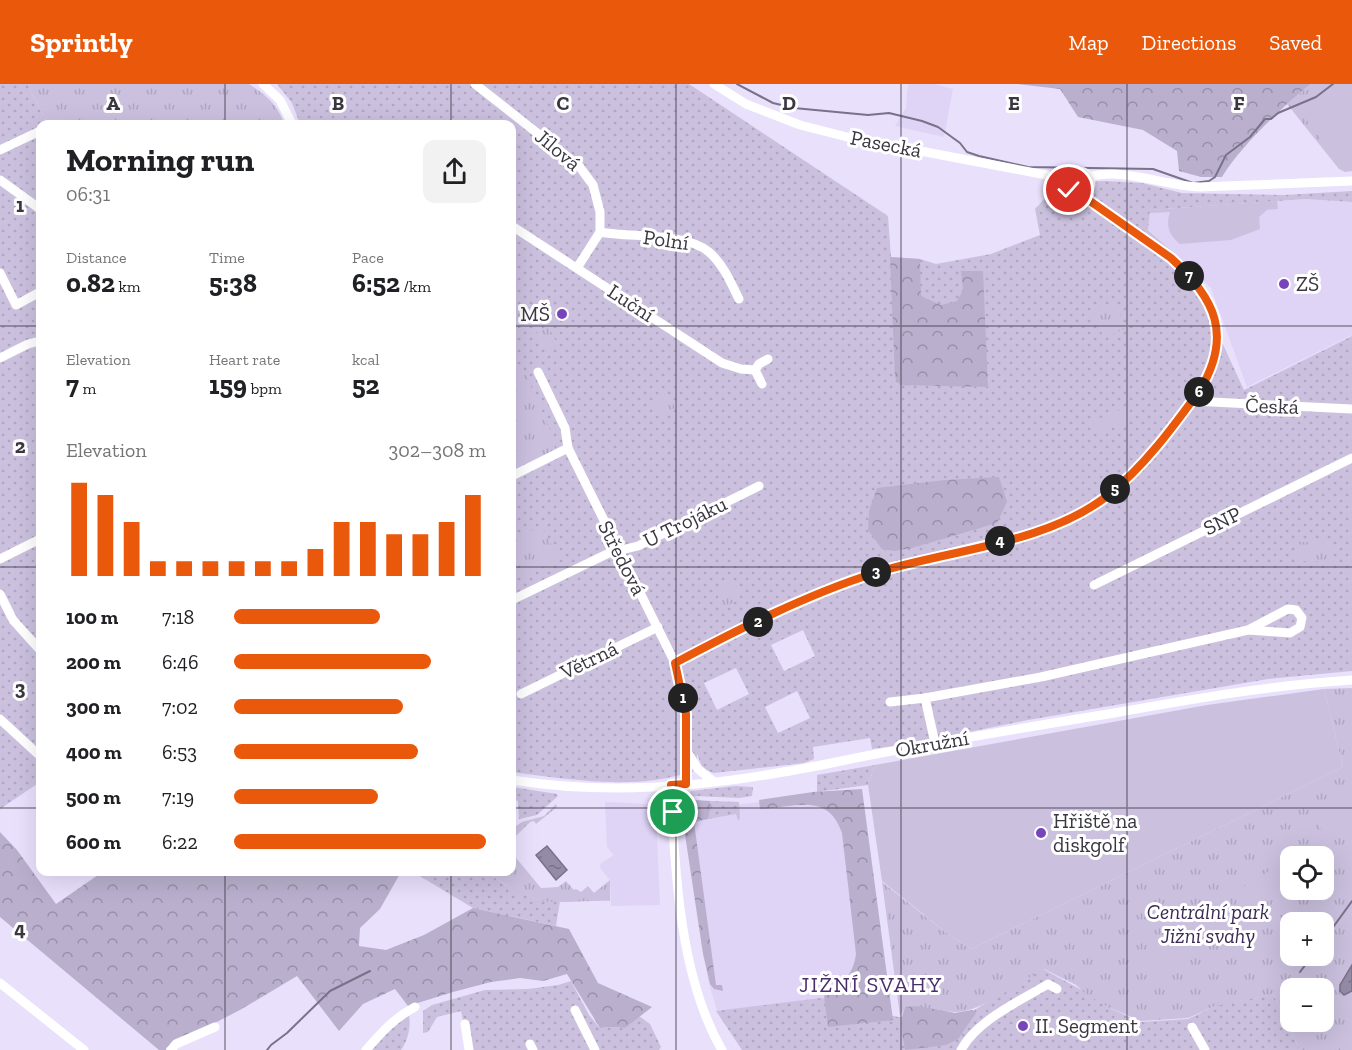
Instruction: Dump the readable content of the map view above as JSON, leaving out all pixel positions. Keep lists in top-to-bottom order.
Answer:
{
  "streets": {
    "street": [
      "Pasecká",
      "Jílová",
      "Polní",
      "Luční",
      "Česká",
      "SNP",
      "U Trojáku",
      "Středová",
      "Větrná",
      "Okružní"
    ]
  },
  "crossings": [
    ["Jílová", "Polní"],
    ["U Trojáku", "Středová"],
    ["Středová", "Větrná"],
    ["Středová", "Okružní"]
  ],
  "districts": ["JIŽNÍ SVAHY"],
  "parks": ["Centrální park Jižní svahy"],
  "places": [
    "ZŠ",
    "MŠ",
    "Hřiště na diskgolf",
    "II. Segment"
  ],
  "page": {
    "header": "Sprintly",
    "nav": ["Map", "Directions", "Saved"],
    "heading": ["Morning run", "06:31"],
    "stats": [
      ["Distance", "0.82 km"],
      ["Time", "5:38"],
      ["Pace", "6:52 /km"],
      ["Elevation", "7 m"],
      ["Heart rate", "159 bpm"],
      ["kcal", "52"]
    ],
    "pins": [
      "7",
      "6",
      "5",
      "4",
      "3",
      "2",
      "1"
    ],
    "chart": ["Elevation", "302–308 m"],
    "list": [
      {
        "name": "100 m",
        "note": "7:18"
      },
      {
        "name": "200 m",
        "note": "6:46"
      },
      {
        "name": "300 m",
        "note": "7:02"
      },
      {
        "name": "400 m",
        "note": "6:53"
      },
      {
        "name": "500 m",
        "note": "7:19"
      },
      {
        "name": "600 m",
        "note": "6:22"
      }
    ],
    "map_buttons": ["+", "−"]
  },
  "grid": {
    "columns": [
      "A",
      "B",
      "C",
      "D",
      "E",
      "F"
    ],
    "rows": [
      "1",
      "2",
      "3",
      "4"
    ]
  }
}
